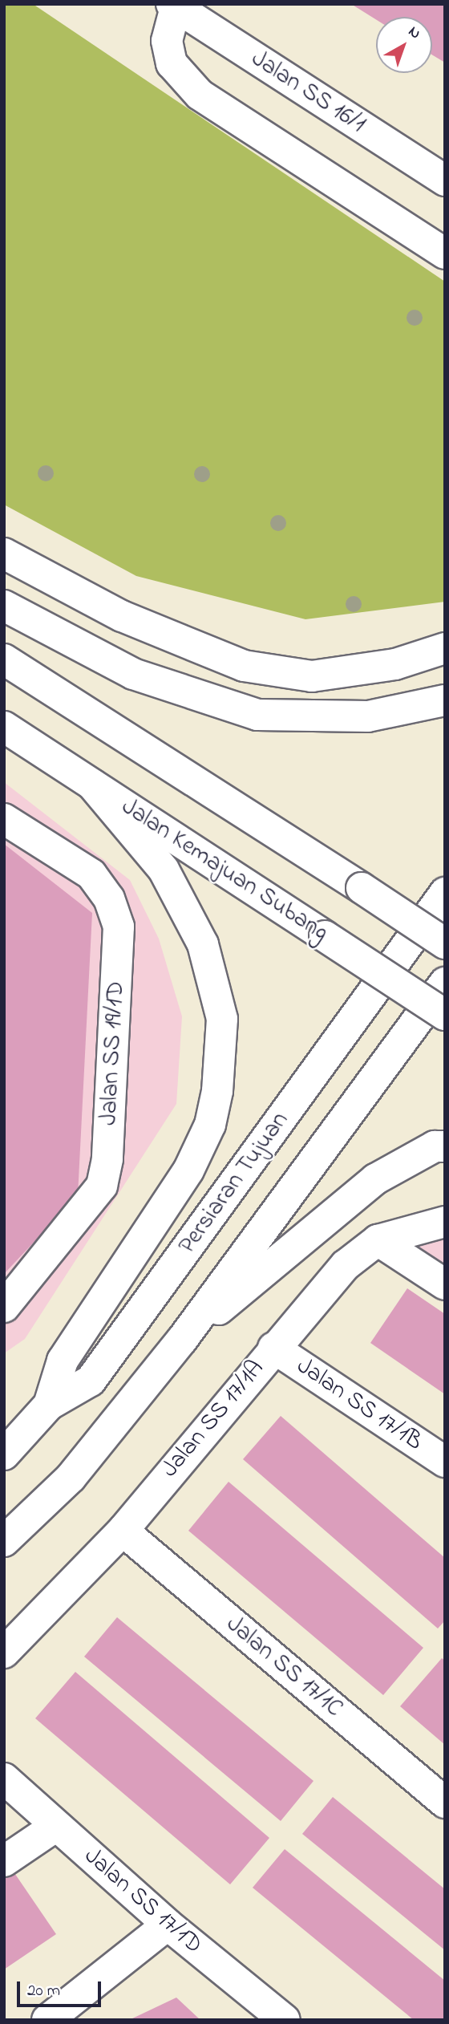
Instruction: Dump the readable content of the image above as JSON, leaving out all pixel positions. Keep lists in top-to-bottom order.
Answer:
{
  "streets": {
    "main road": [
      "Jalan SS 16/1",
      "Jalan Kemajuan Subang",
      "Jalan SS 19/1D",
      "Persiaran Tujuan",
      "Jalan SS 17/1B",
      "Jalan SS 17/1A",
      "Jalan SS 17/1C",
      "Jalan SS 17/1D"
    ]
  },
  "crossings": [
    ["Jalan SS 17/1B", "Jalan SS 17/1A"],
    ["Jalan SS 17/1A", "Jalan SS 17/1C"]
  ],
  "scale_bar": "20 m",
  "north": "top right"
}
